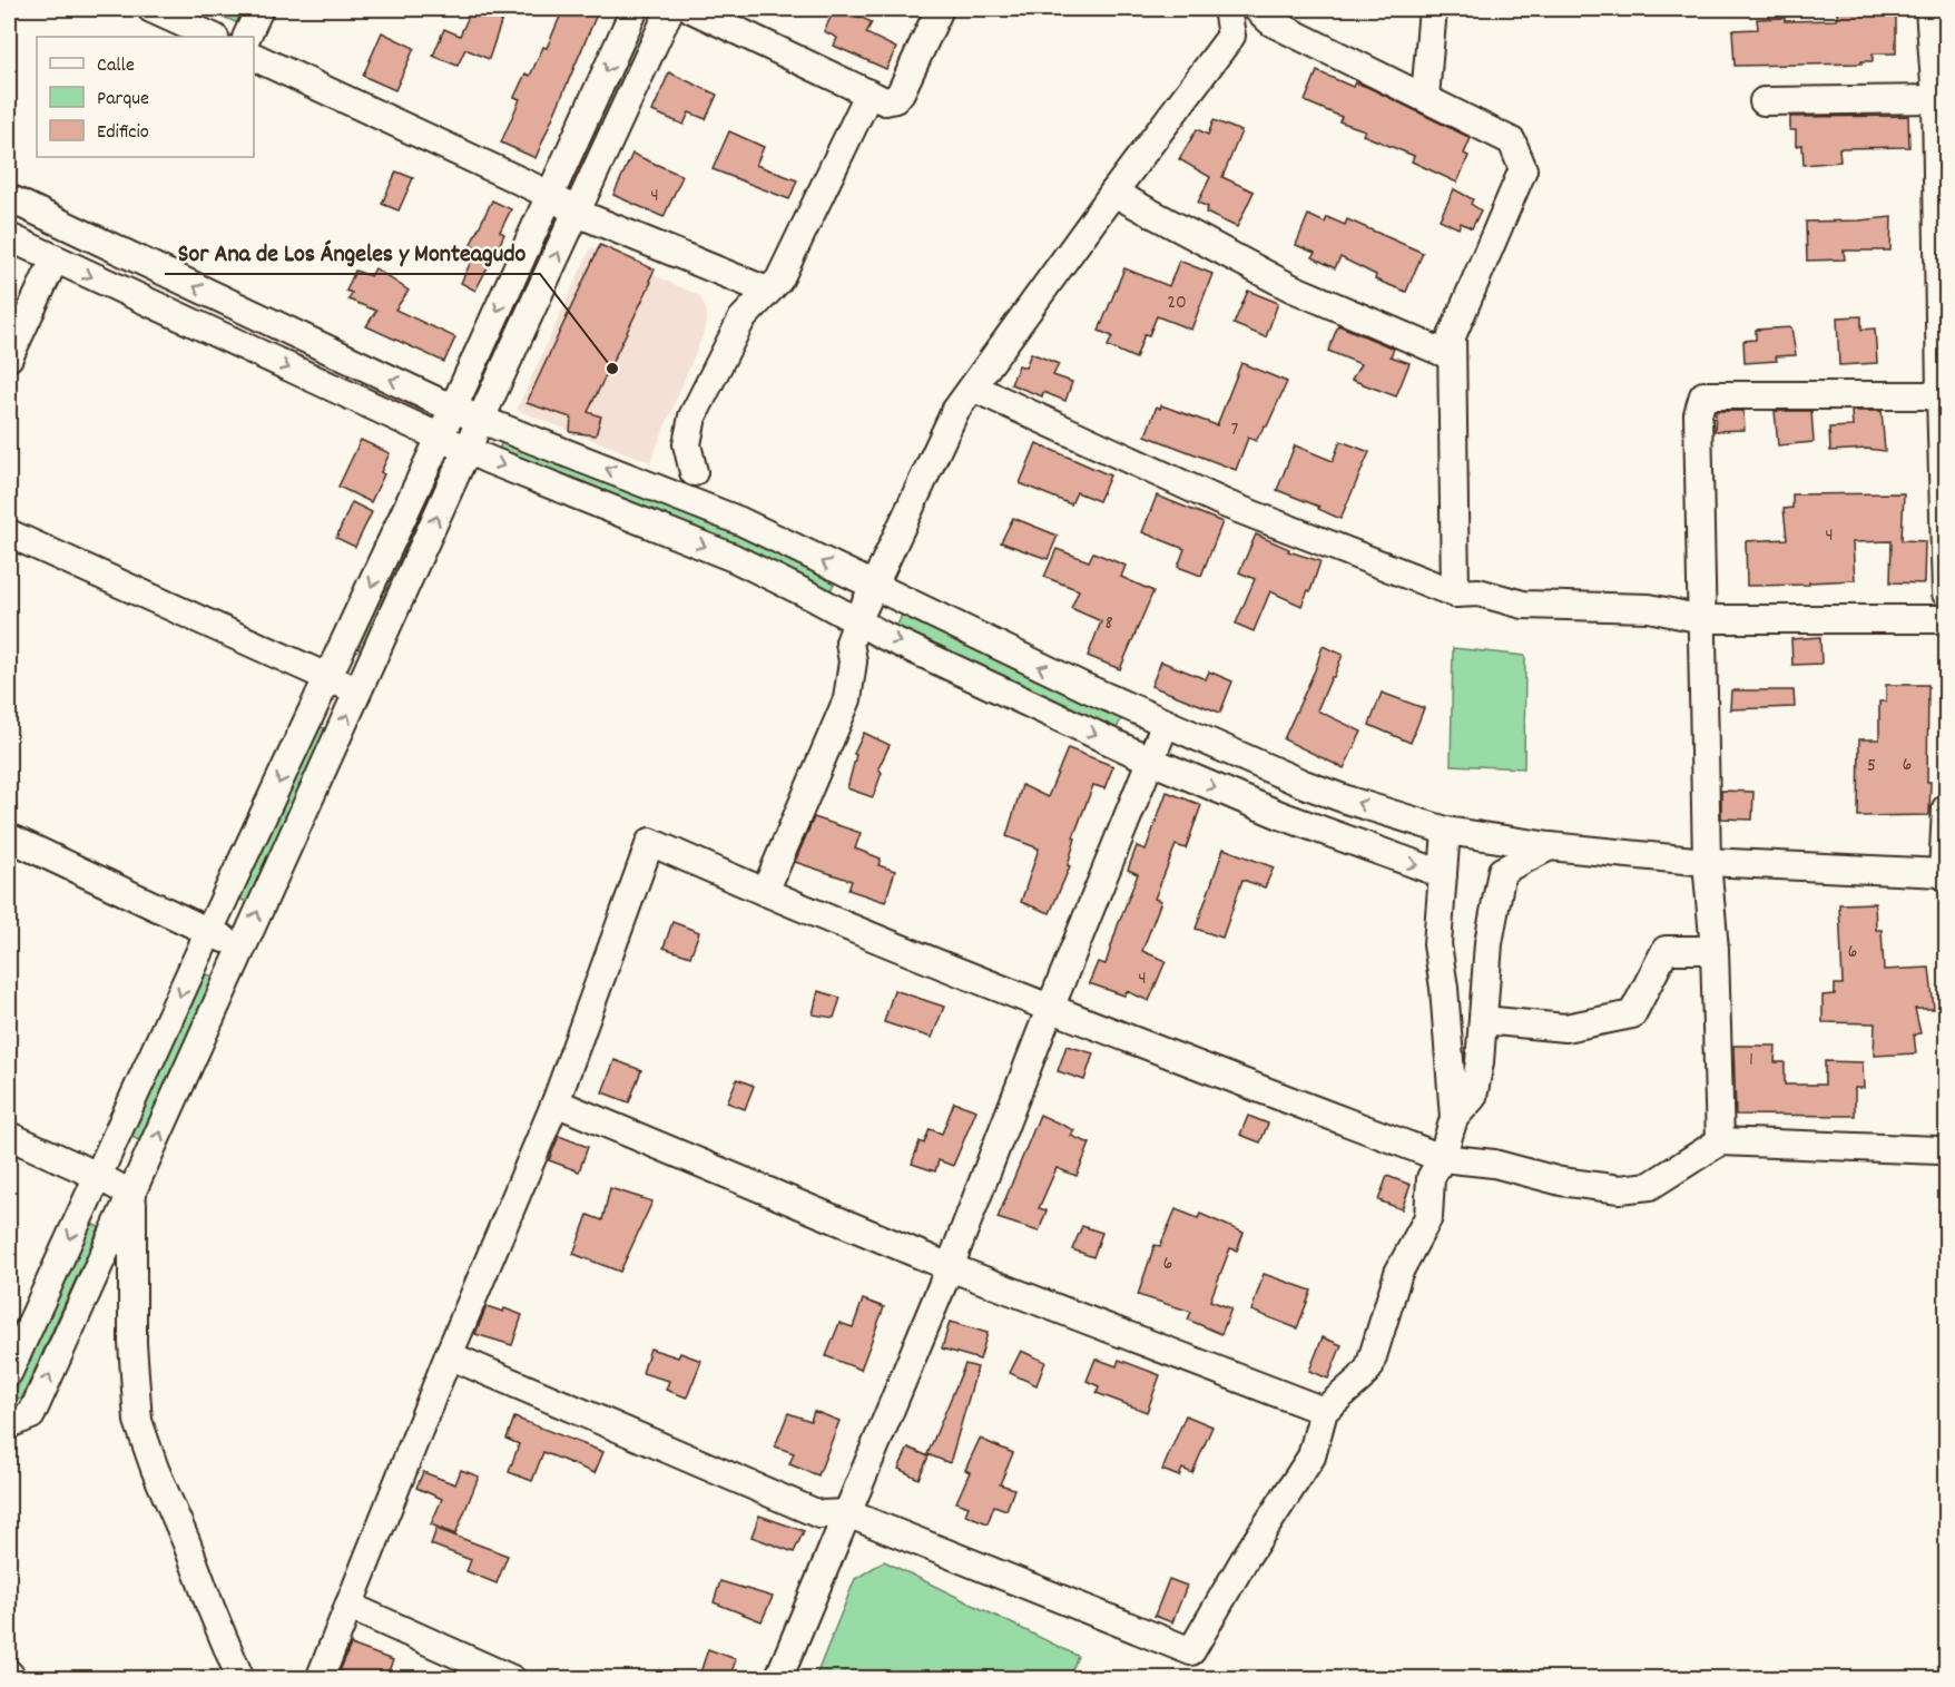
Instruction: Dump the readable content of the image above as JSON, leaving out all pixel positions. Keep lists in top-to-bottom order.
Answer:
{
  "places": ["Sor Ana de Los Ángeles y Monteagudo"],
  "house_numbers": [
    "4",
    "20",
    "7",
    "4",
    "8",
    "6",
    "5",
    "6",
    "4",
    "1",
    "6"
  ],
  "legend": ["Calle", "Parque", "Edificio"]
}
